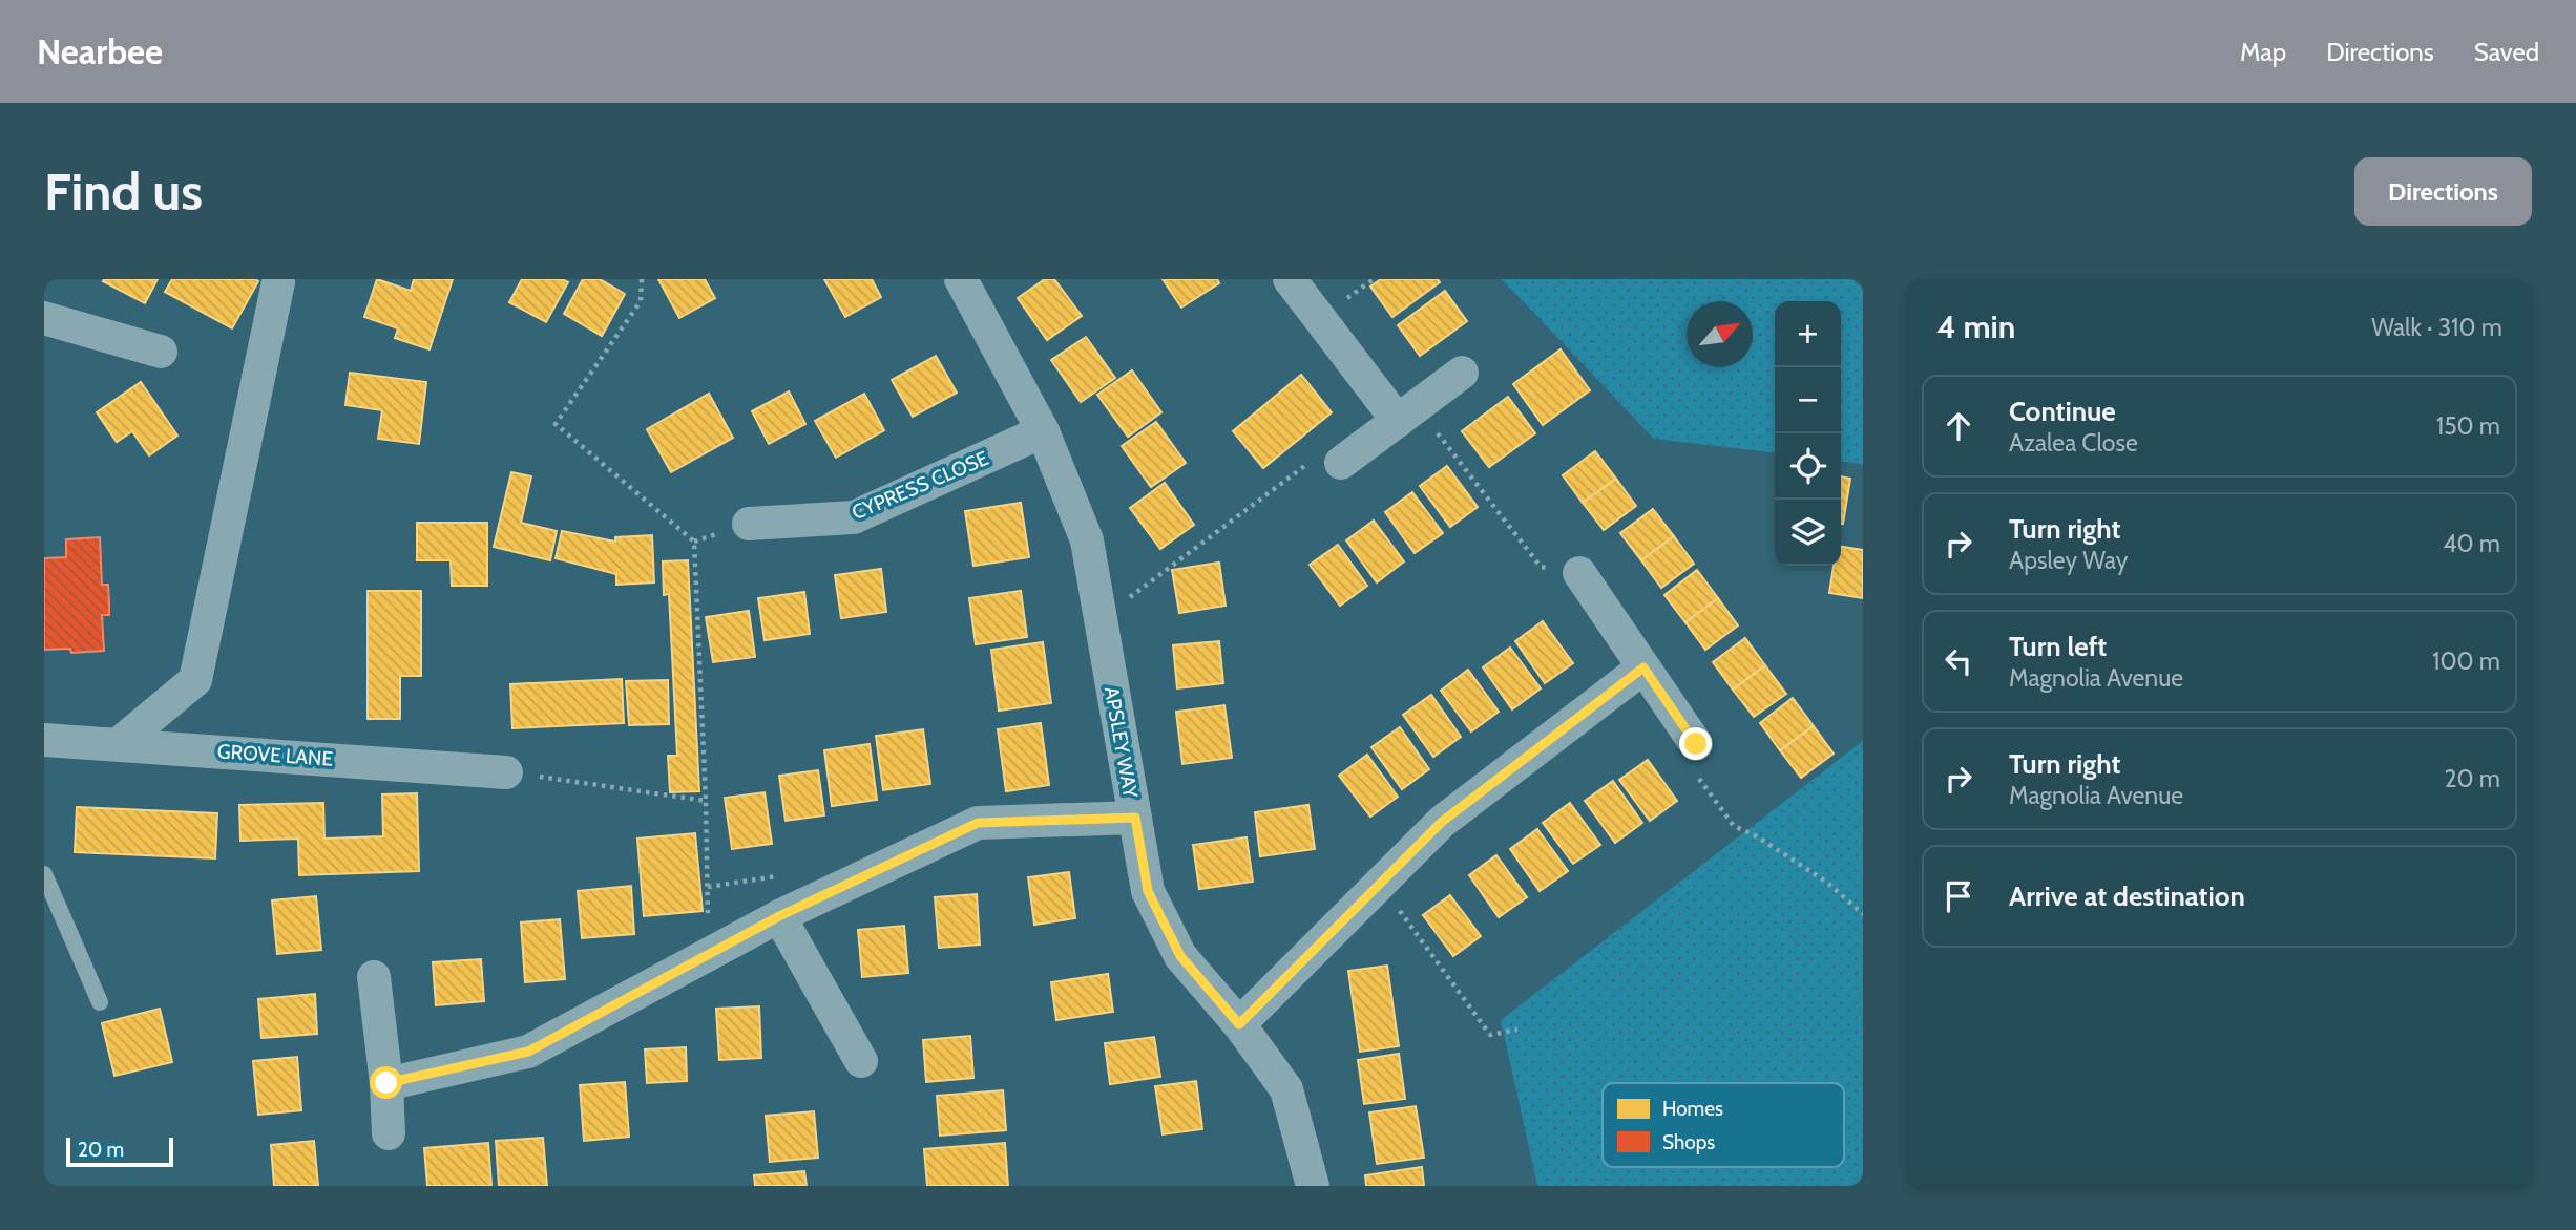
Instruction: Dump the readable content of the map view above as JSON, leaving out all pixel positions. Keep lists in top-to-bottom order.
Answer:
{
  "streets": {
    "street": ["CYPRESS CLOSE", "APSLEY WAY", "GROVE LANE"]
  },
  "crossings": [
    ["CYPRESS CLOSE", "APSLEY WAY"]
  ],
  "legend": ["Homes", "Shops"],
  "scale_bar": "20 m",
  "north": "top right",
  "page": {
    "header": "Nearbee",
    "nav": ["Map", "Directions", "Saved"],
    "buttons": "Directions",
    "title": "Find us",
    "heading": ["4 min", "Walk · 310 m"],
    "map_buttons": ["+", "−"],
    "list": [
      ["Continue", "Azalea Close", "150 m"],
      ["Turn right", "Apsley Way", "40 m"],
      ["Turn left", "Magnolia Avenue", "100 m"],
      ["Turn right", "Magnolia Avenue", "20 m"],
      "Arrive at destination"
    ],
    "scale": "20 m"
  }
}
